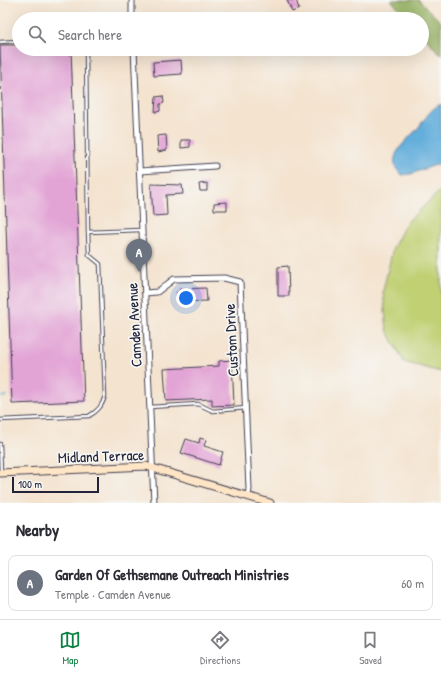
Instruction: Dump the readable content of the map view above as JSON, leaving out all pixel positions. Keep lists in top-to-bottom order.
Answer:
{
  "streets": {
    "street": ["Camden Avenue", "Custom Drive", "Midland Terrace"]
  },
  "crossings": [
    ["Camden Avenue", "Custom Drive"],
    ["Camden Avenue", "Midland Terrace"],
    ["Custom Drive", "Midland Terrace"]
  ],
  "scale_bar": "100 m",
  "page": {
    "search": "Search here",
    "pins": "A",
    "scale": "100 m",
    "heading": "Nearby",
    "list": [
      {
        "mark": "A",
        "name": "Garden Of Gethsemane Outreach Ministries",
        "note": "Temple · Camden Avenue",
        "value": "60 m"
      }
    ],
    "nav": ["Map", "Directions", "Saved"]
  }
}
